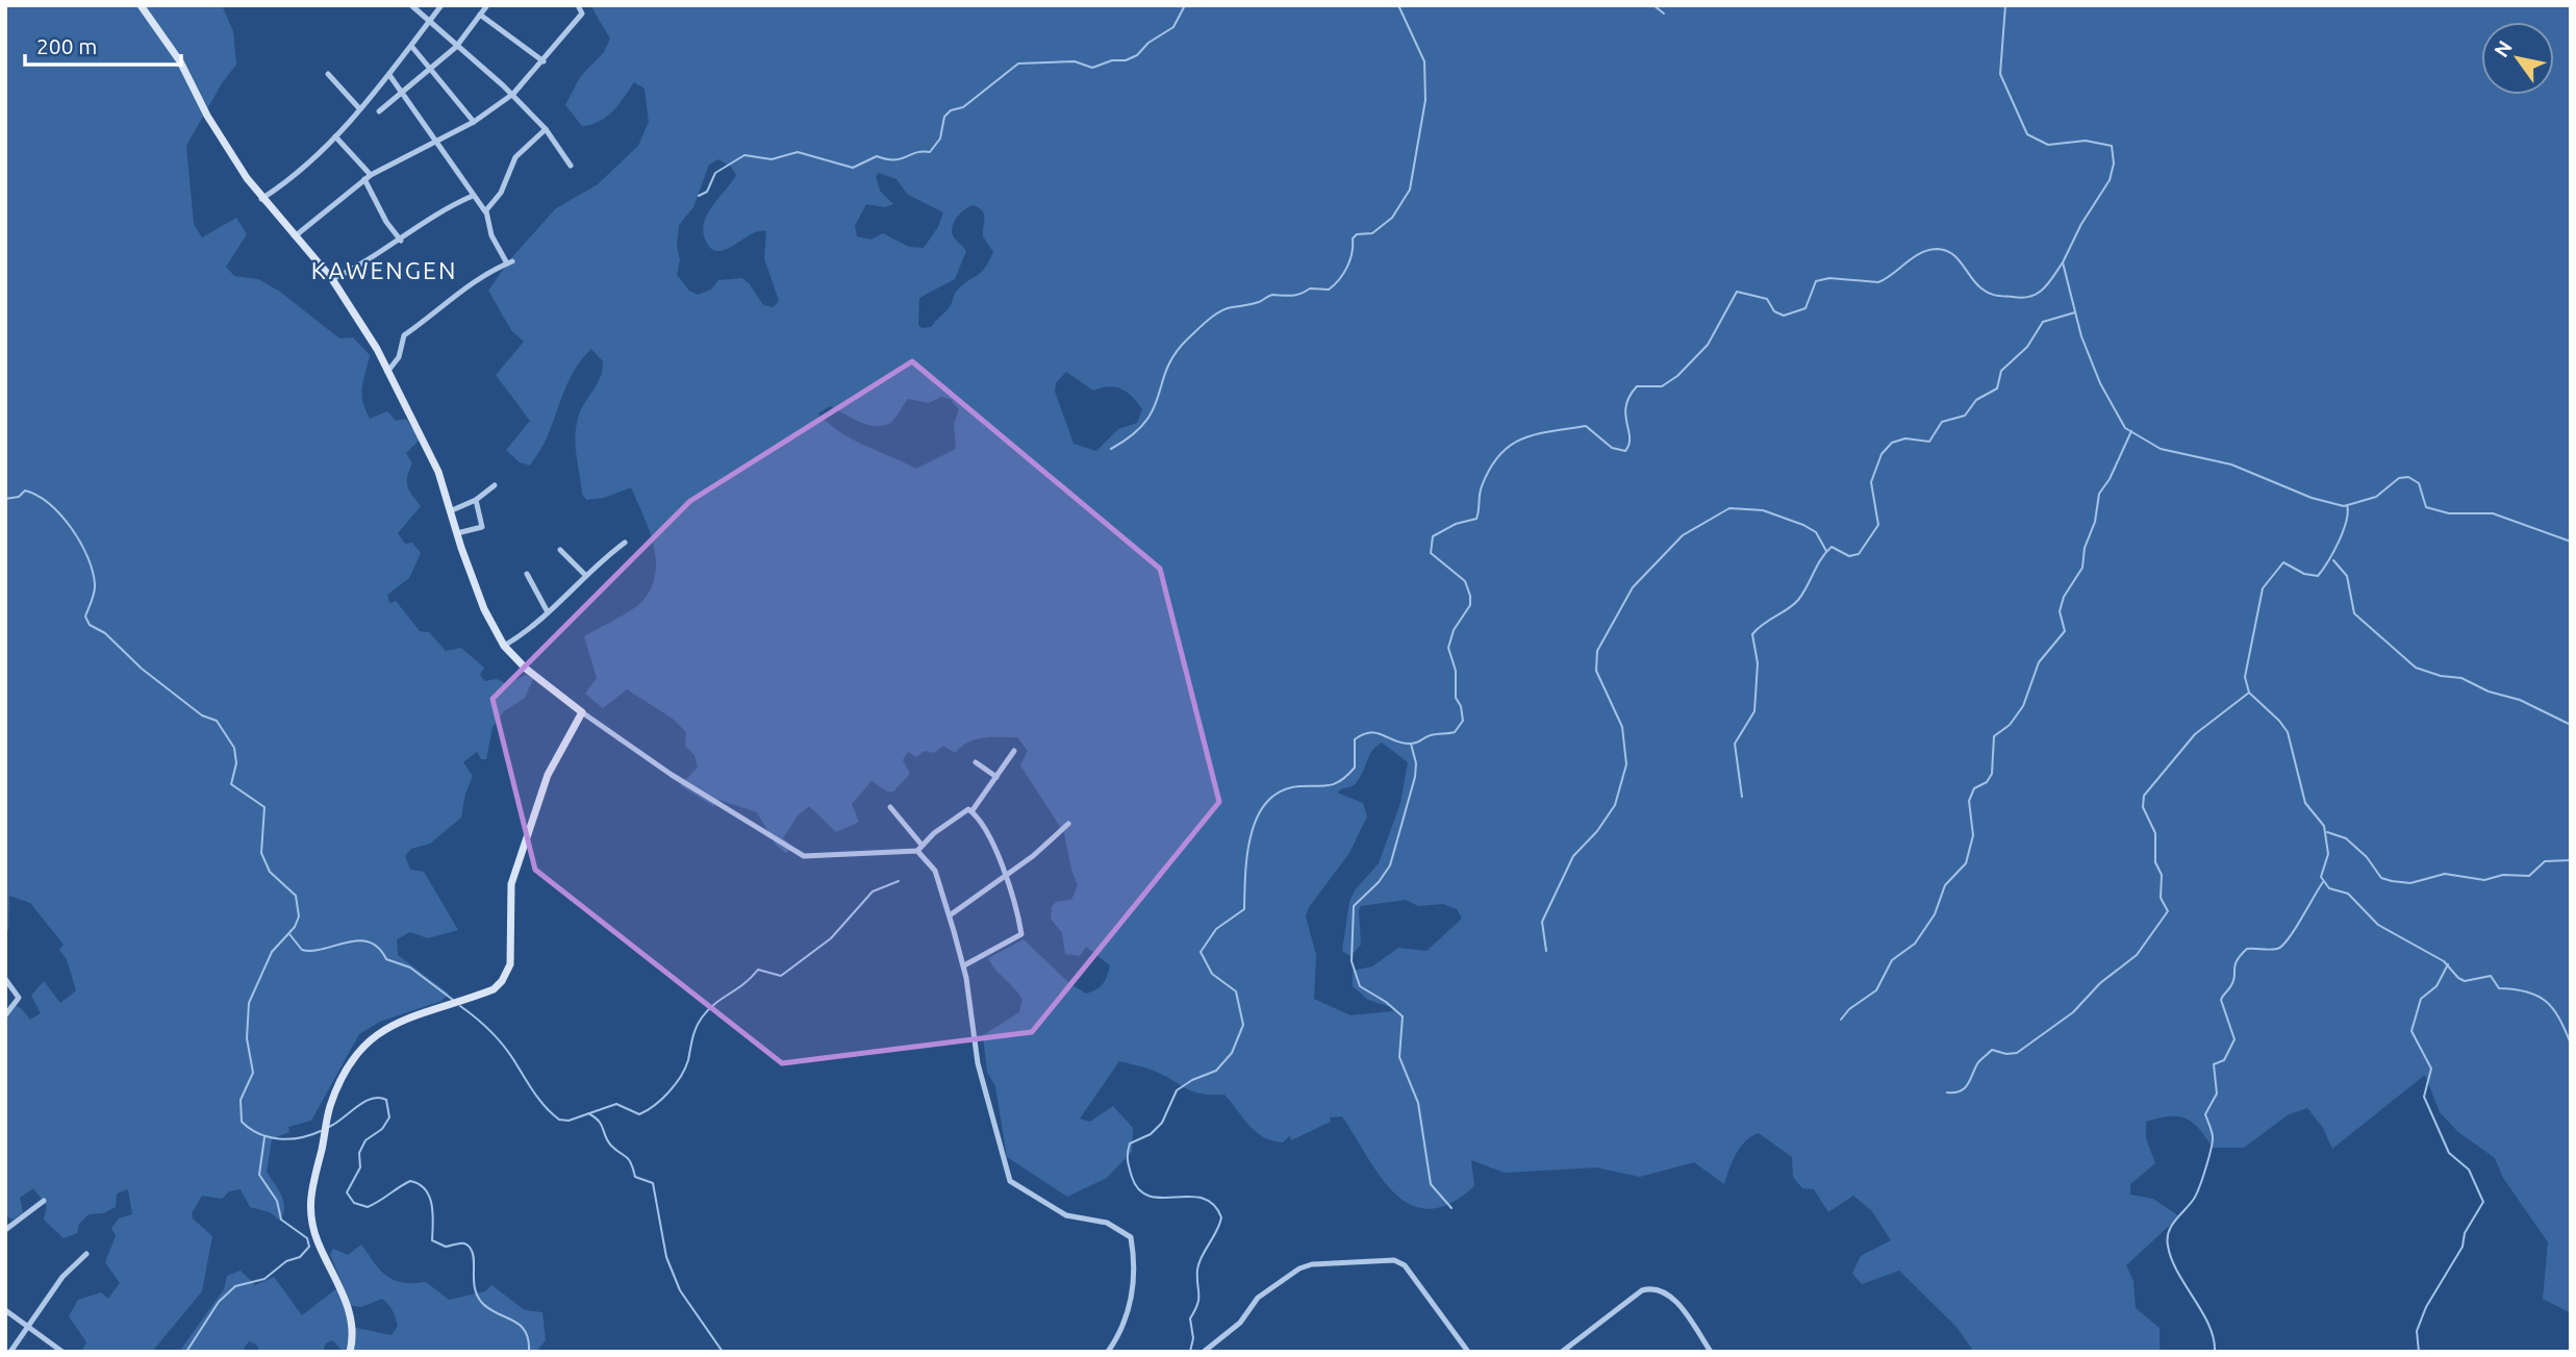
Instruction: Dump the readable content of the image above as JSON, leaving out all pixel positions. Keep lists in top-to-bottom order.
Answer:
{
  "districts": ["KAWENGEN"],
  "scale_bar": "200 m",
  "north": "top left"
}
